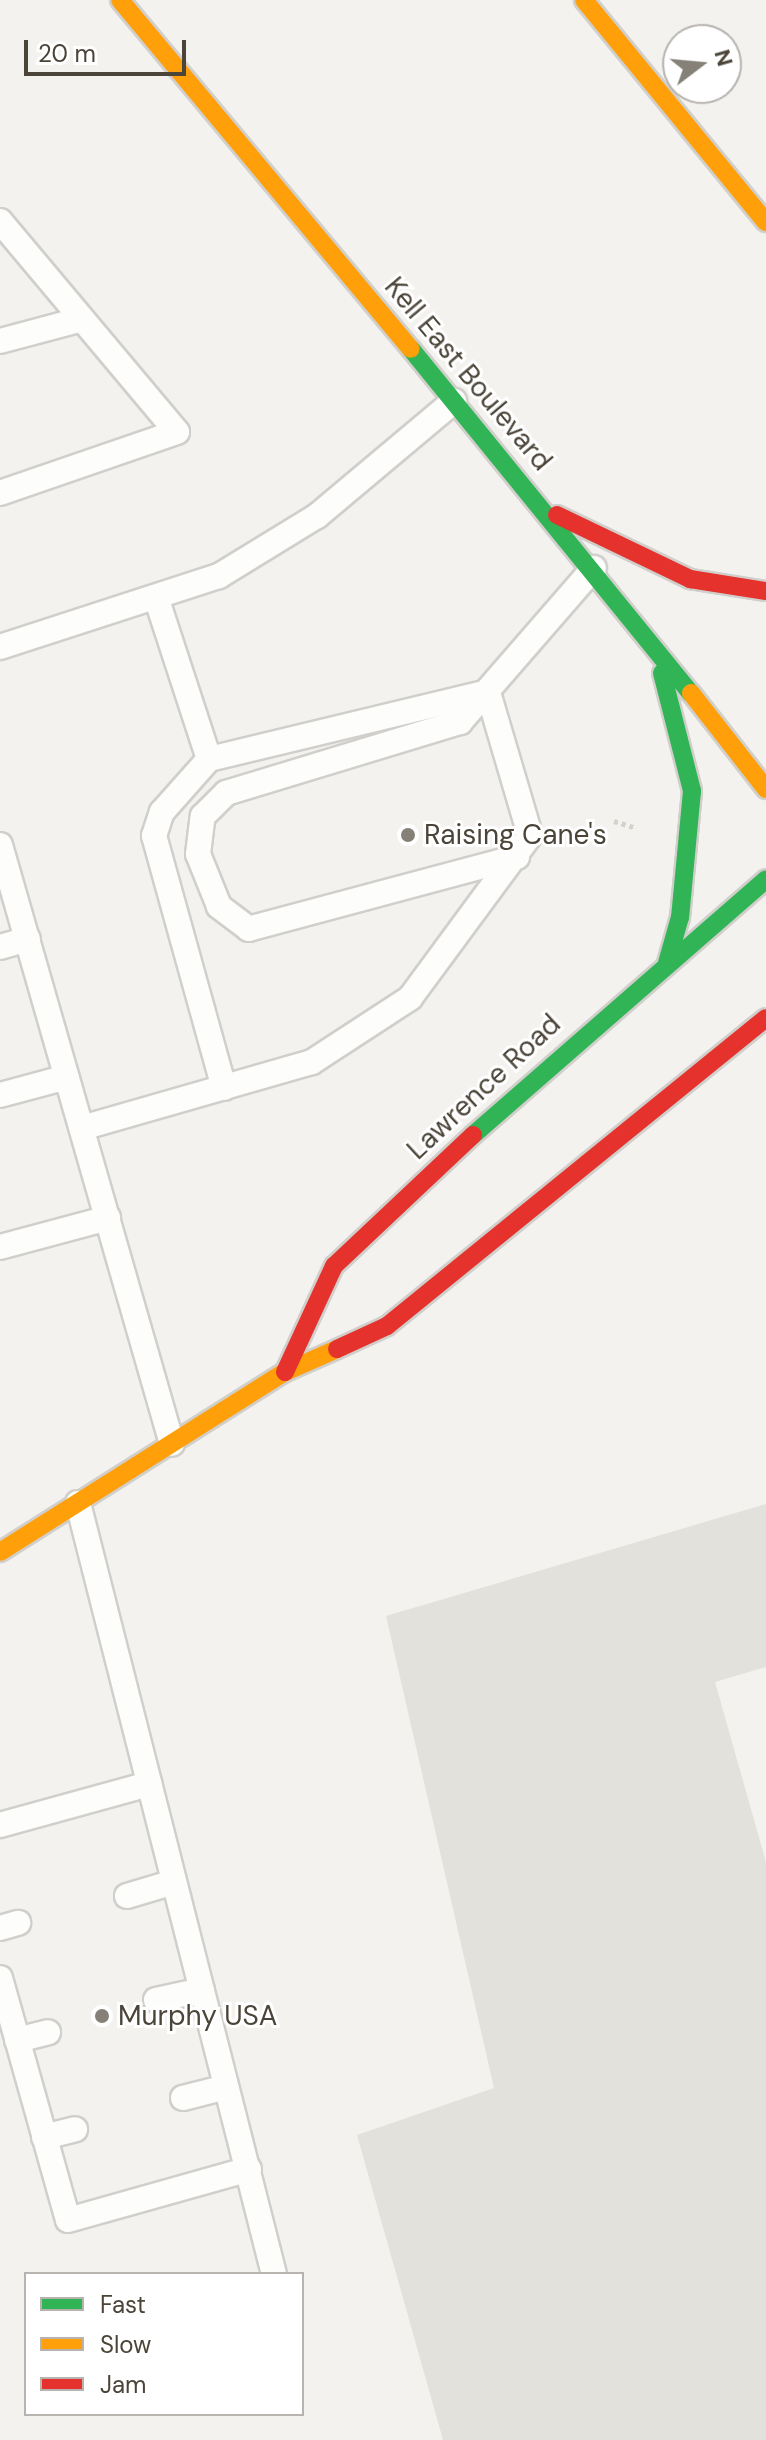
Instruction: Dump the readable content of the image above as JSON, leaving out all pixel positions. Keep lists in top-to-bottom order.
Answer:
{
  "streets": {
    "main road": ["Kell East Boulevard", "Lawrence Road"]
  },
  "places": ["Raising Cane's", "Murphy USA"],
  "legend": ["Fast", "Slow", "Jam"],
  "scale_bar": "20 m",
  "north": "right"
}
